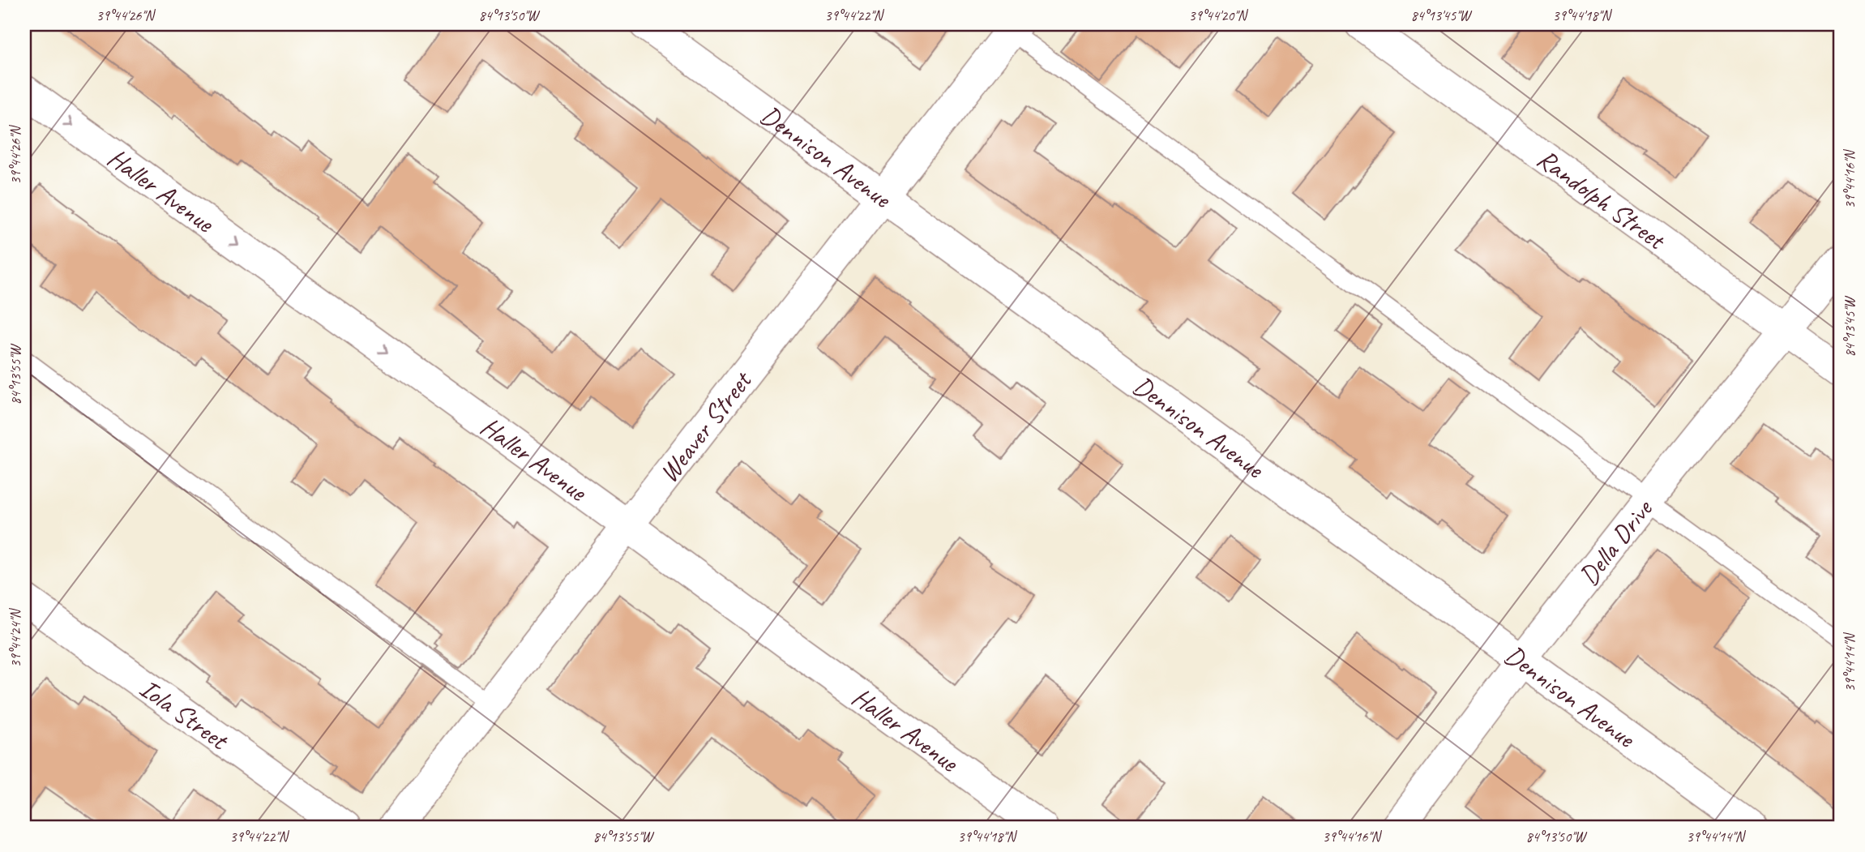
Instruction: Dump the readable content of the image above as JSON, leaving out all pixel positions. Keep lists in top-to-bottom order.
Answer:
{
  "streets": {
    "street": [
      "Dennison Avenue",
      "Haller Avenue",
      "Randolph Street",
      "Weaver Street",
      "Della Drive",
      "Iola Street"
    ]
  },
  "crossings": [
    ["Dennison Avenue", "Weaver Street"],
    ["Dennison Avenue", "Della Drive"],
    ["Haller Avenue", "Weaver Street"],
    ["Randolph Street", "Della Drive"]
  ],
  "one_way": ["Haller Avenue"],
  "coordinates": [
    "39°44'26\"N",
    "84°13'50\"W",
    "39°44'22\"N",
    "39°44'20\"N",
    "84°13'45\"W",
    "39°44'18\"N",
    "39°44'16\"N",
    "84°13'55\"W",
    "39°44'24\"N",
    "39°44'14\"N"
  ]
}
